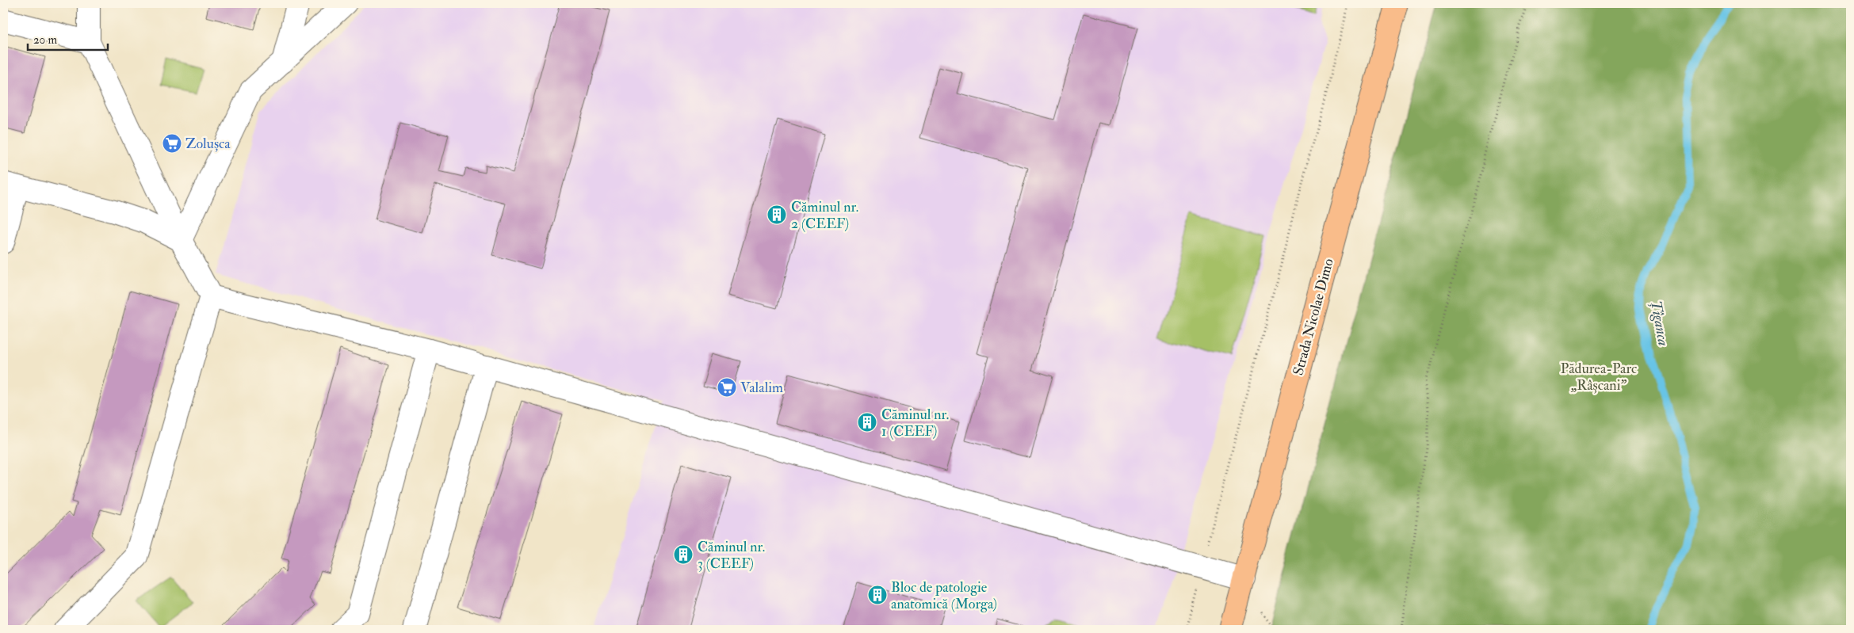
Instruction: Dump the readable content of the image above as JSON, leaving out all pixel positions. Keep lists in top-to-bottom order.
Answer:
{
  "streets": {
    "main road": ["Strada Nicolae Dimo"]
  },
  "water": ["Țîganca"],
  "parks": ["Pădurea-Parc „Râșcani”"],
  "places": {
    "supermarket": ["Zolușca", "Valalim"],
    "building": [
      "Căminul nr. 2 (CEEF)",
      "Căminul nr. 1 (CEEF)",
      "Căminul nr. 3 (CEEF)",
      "Bloc de patologie anatomică (Morga)"
    ]
  },
  "scale_bar": "20 m"
}
